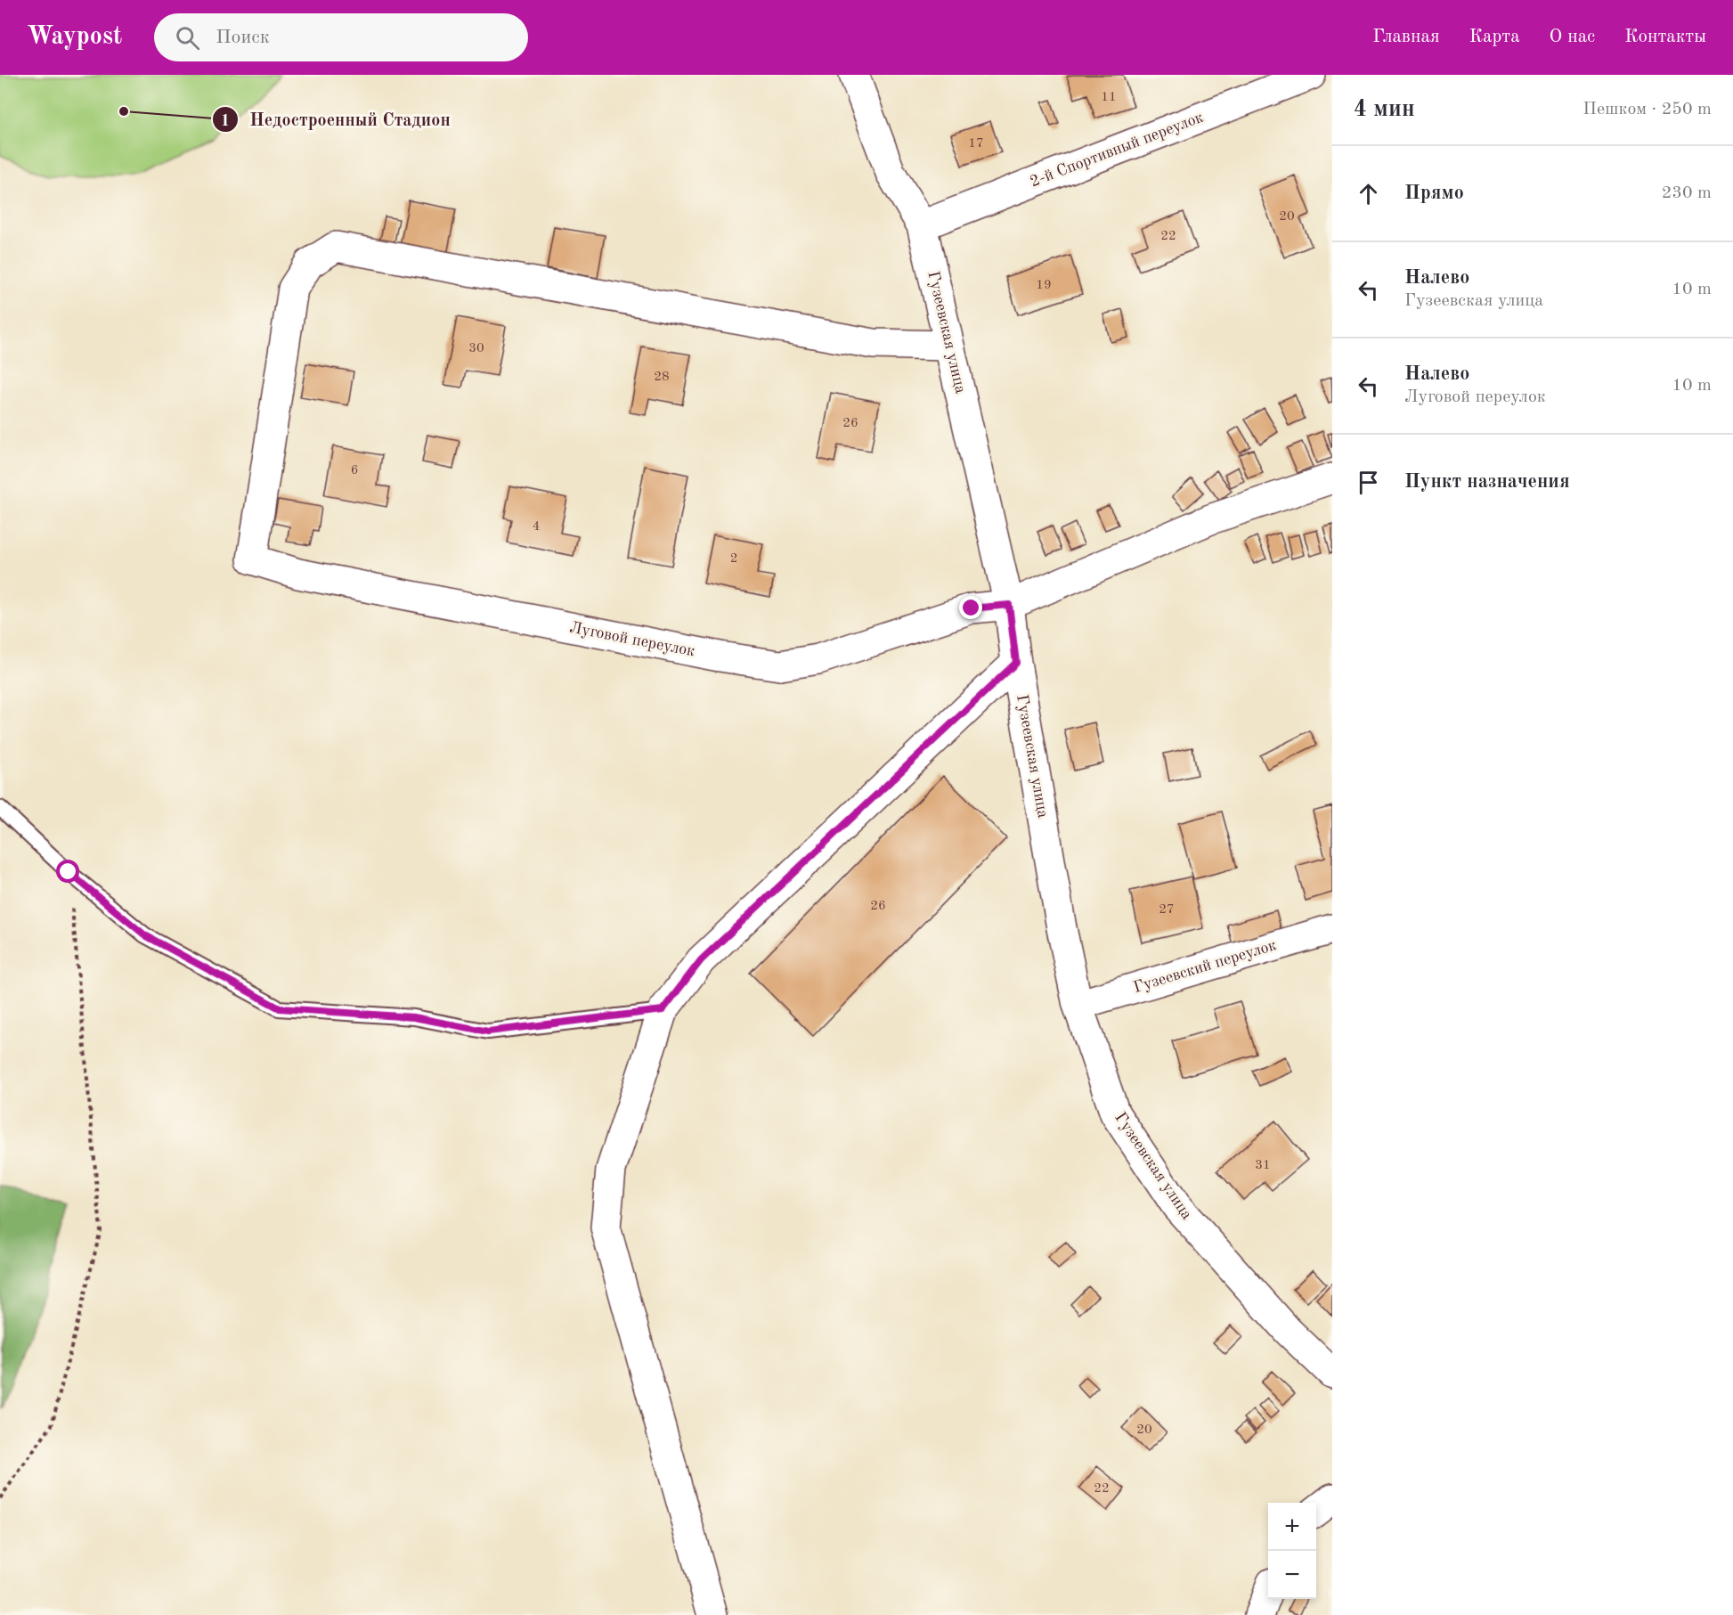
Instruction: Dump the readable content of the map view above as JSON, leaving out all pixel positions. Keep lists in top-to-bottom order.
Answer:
{
  "streets": {
    "street": [
      "2-й Спортивный переулок",
      "Гузеевская улица",
      "Луговой переулок",
      "Гузеевский переулок"
    ]
  },
  "crossings": [
    ["2-й Спортивный переулок", "Гузеевская улица"],
    ["Гузеевская улица", "Луговой переулок"],
    ["Гузеевская улица", "Гузеевский переулок"]
  ],
  "places": ["Недостроенный Стадион"],
  "house_numbers": [
    "11",
    "17",
    "20",
    "22",
    "19",
    "30",
    "28",
    "26",
    "6",
    "4",
    "2",
    "26",
    "27",
    "31",
    "20",
    "22"
  ],
  "page": {
    "header": "Waypost",
    "search": "Поиск",
    "nav": [
      "Главная",
      "Карта",
      "О нас",
      "Контакты"
    ],
    "heading": ["4 мин", "Пешком · 250 m"],
    "list": [
      ["Прямо", "230 m"],
      ["Налево", "Гузеевская улица", "10 m"],
      ["Налево", "Луговой переулок", "10 m"],
      "Пункт назначения"
    ],
    "map_buttons": ["+", "−"]
  }
}
